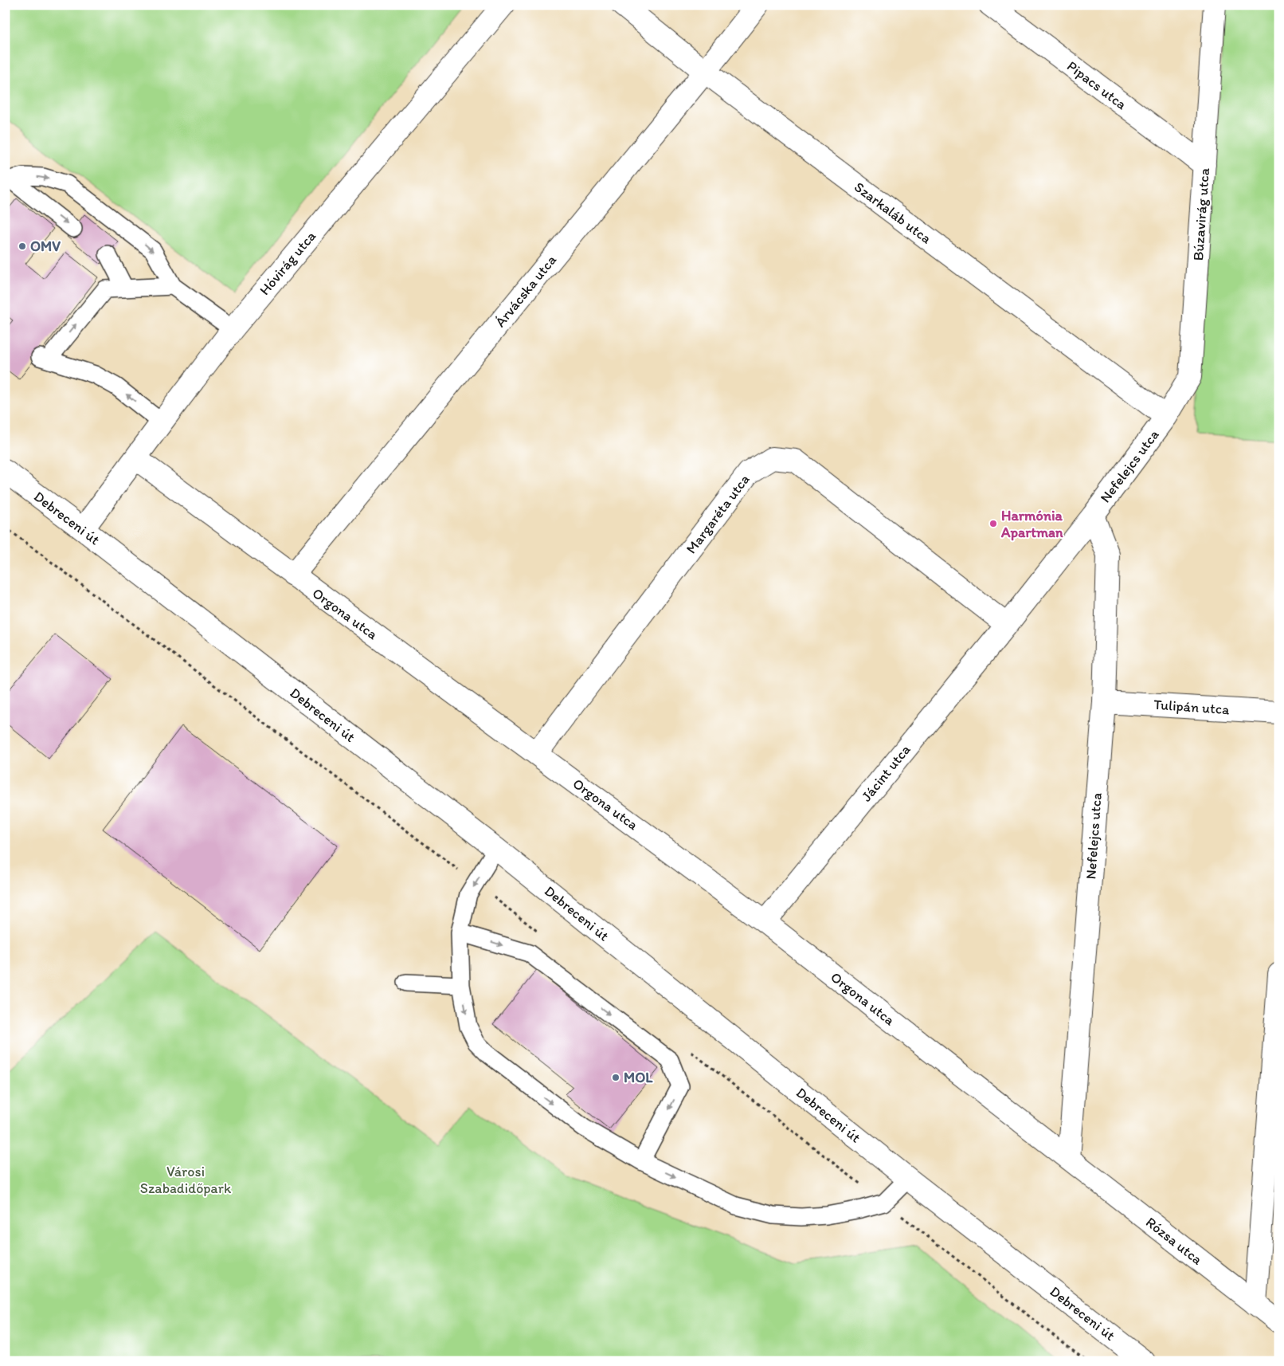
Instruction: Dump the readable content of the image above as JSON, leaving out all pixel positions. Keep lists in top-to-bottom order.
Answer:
{
  "streets": {
    "street": [
      "Pipacs utca",
      "Szarkaláb utca",
      "Búzavirág utca",
      "Hóvirág utca",
      "Árvácska utca",
      "Nefelejcs utca",
      "Margaréta utca",
      "Debreceni út",
      "Orgona utca",
      "Tulipán utca",
      "Jácint utca",
      "Rózsa utca"
    ]
  },
  "crossings": [
    ["Pipacs utca", "Búzavirág utca"],
    ["Szarkaláb utca", "Búzavirág utca"],
    ["Szarkaláb utca", "Árvácska utca"],
    ["Szarkaláb utca", "Nefelejcs utca"],
    ["Búzavirág utca", "Nefelejcs utca"],
    ["Hóvirág utca", "Debreceni út"],
    ["Hóvirág utca", "Orgona utca"],
    ["Árvácska utca", "Orgona utca"],
    ["Nefelejcs utca", "Margaréta utca"],
    ["Nefelejcs utca", "Orgona utca"],
    ["Nefelejcs utca", "Tulipán utca"],
    ["Nefelejcs utca", "Jácint utca"],
    ["Nefelejcs utca", "Rózsa utca"],
    ["Margaréta utca", "Orgona utca"],
    ["Margaréta utca", "Jácint utca"],
    ["Orgona utca", "Jácint utca"],
    ["Orgona utca", "Rózsa utca"]
  ],
  "parks": ["Városi Szabadidőpark"],
  "places": ["OMV", "Harmónia Apartman", "MOL"]
}
